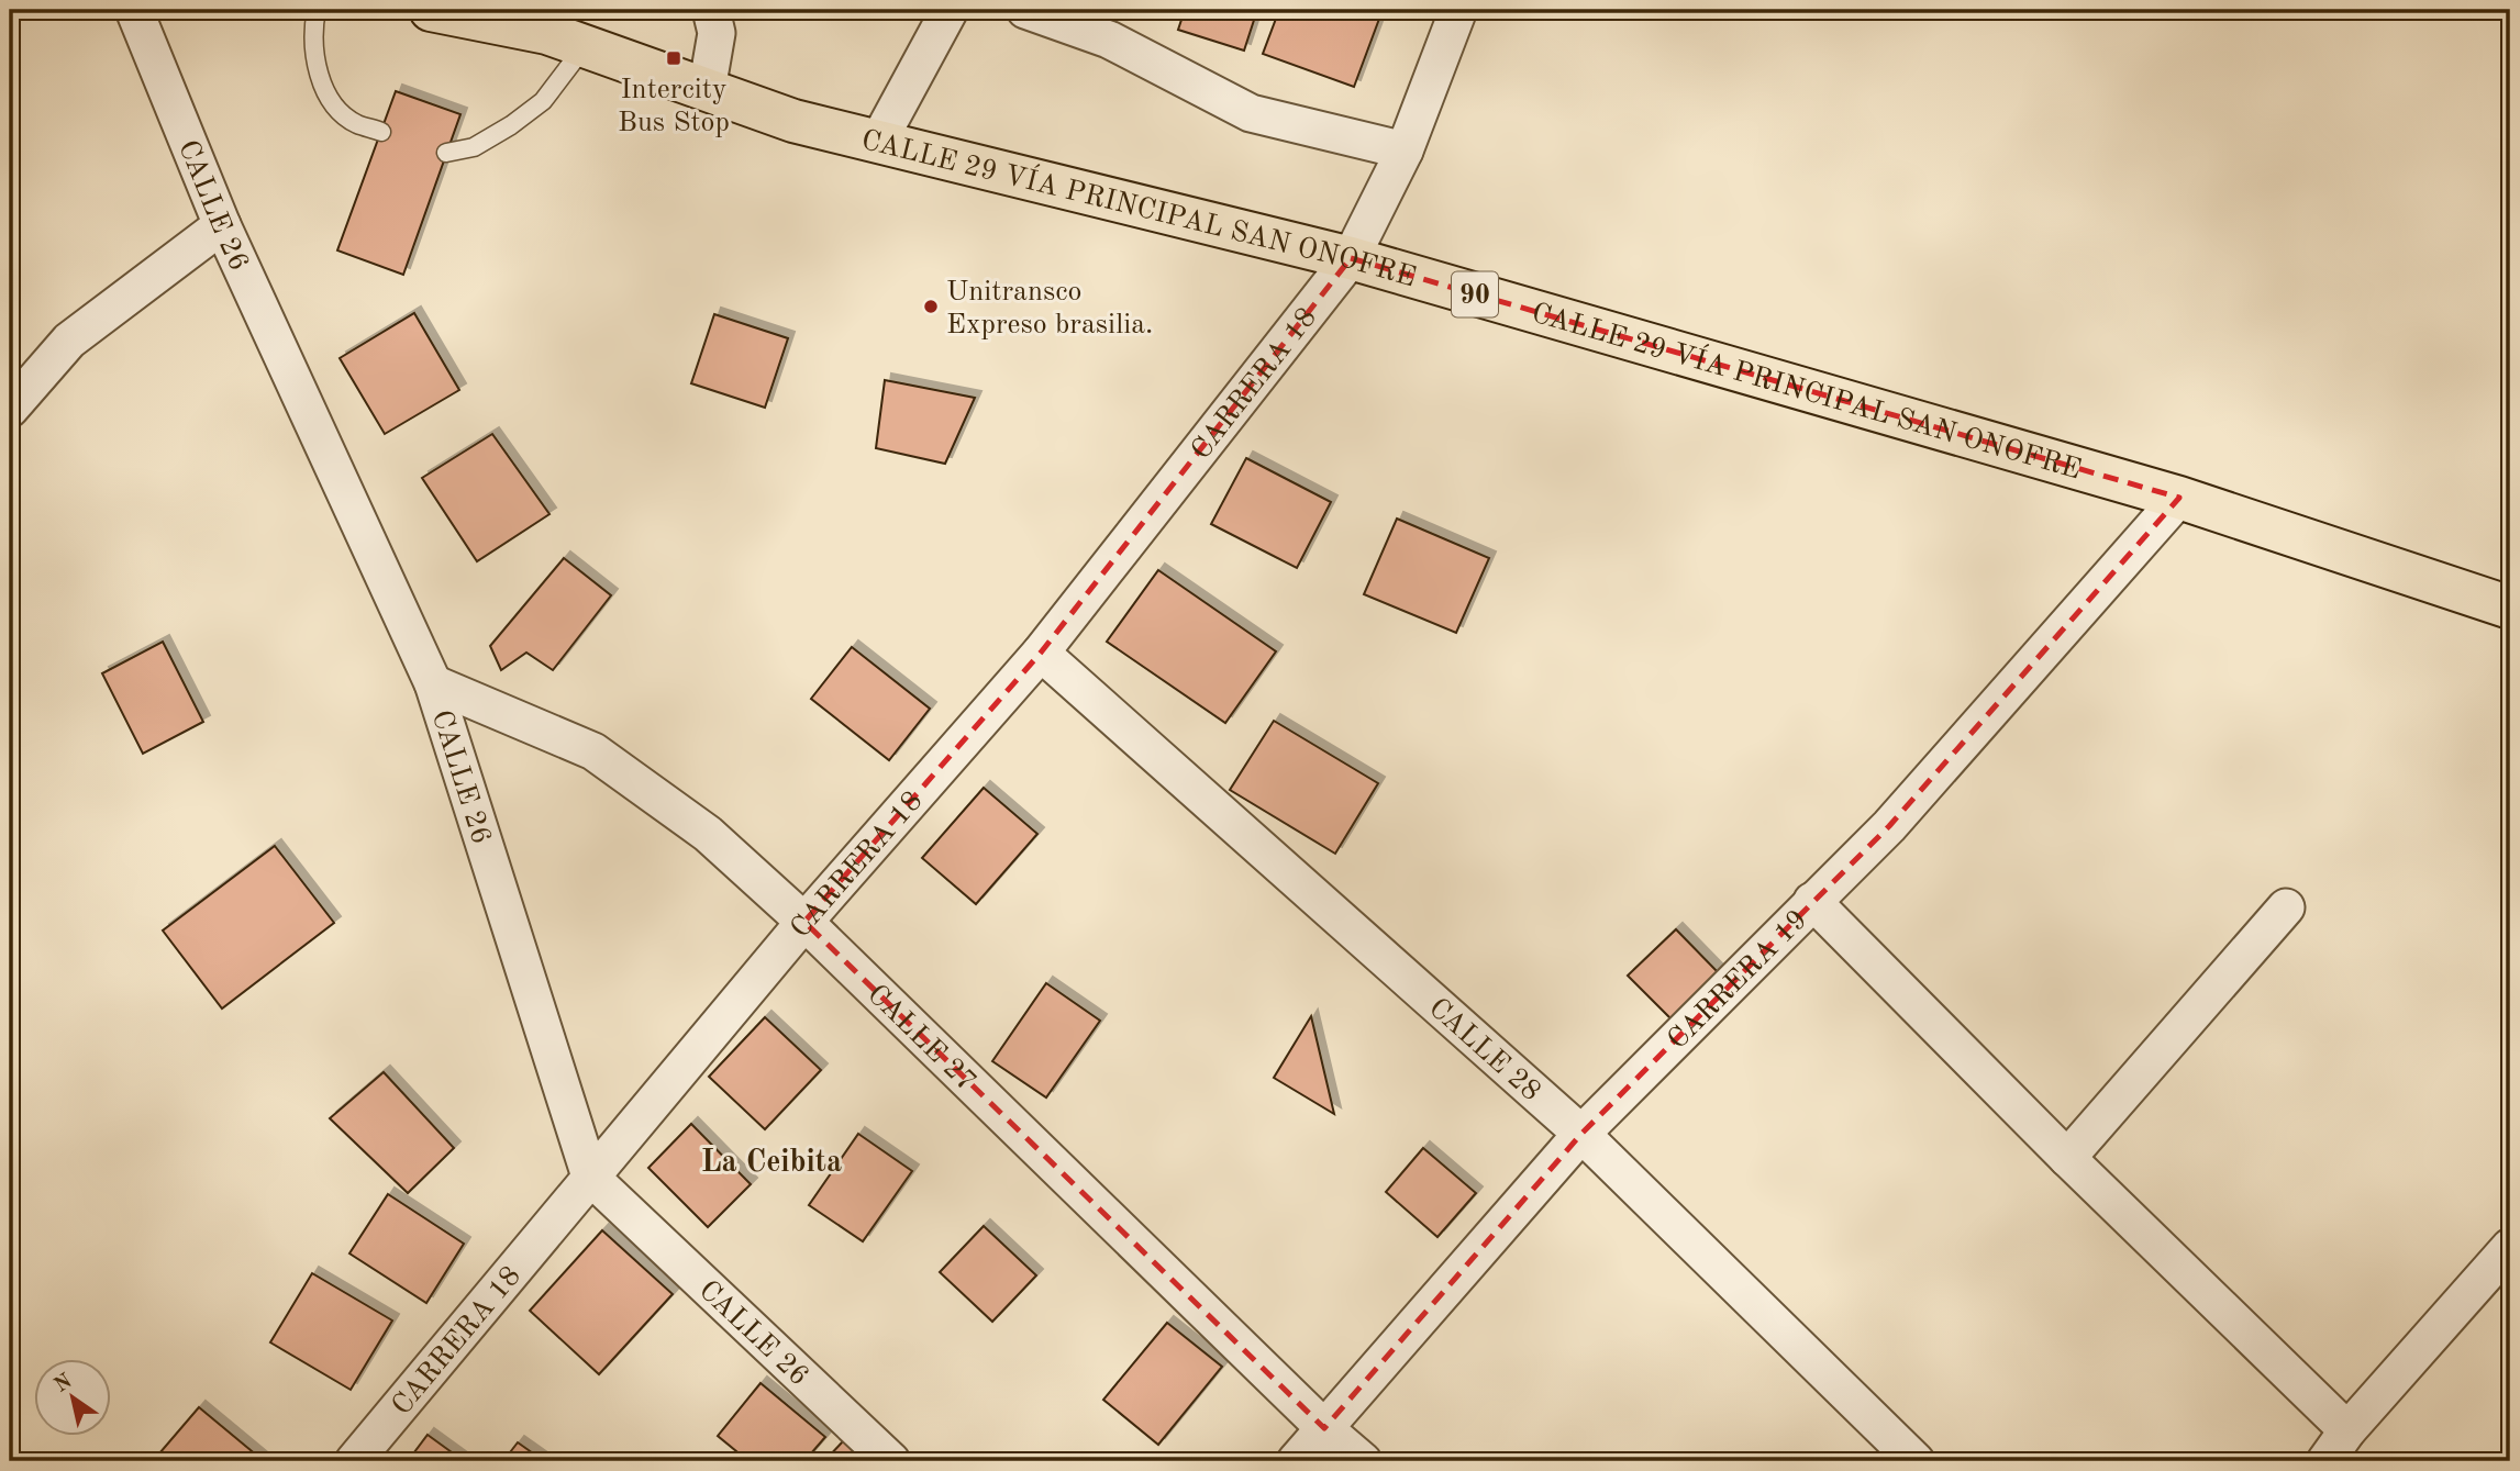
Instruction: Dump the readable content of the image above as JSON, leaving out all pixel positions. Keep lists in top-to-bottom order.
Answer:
{
  "streets": {
    "main road": ["CALLE 29 VÍA PRINCIPAL SAN ONOFRE", "90"],
    "street": [
      "CALLE 26",
      "CARRERA 18",
      "CARRERA 19",
      "CALLE 27",
      "CALLE 28"
    ]
  },
  "crossings": [
    ["CALLE 26", "CARRERA 18"],
    ["CALLE 26", "CALLE 27"],
    ["CALLE 29 VÍA PRINCIPAL SAN ONOFRE", "CARRERA 18"],
    ["CALLE 29 VÍA PRINCIPAL SAN ONOFRE", "CARRERA 19"],
    ["CARRERA 18", "CALLE 27"],
    ["CARRERA 18", "CALLE 28"],
    ["CARRERA 19", "CALLE 27"],
    ["CARRERA 19", "CALLE 28"]
  ],
  "districts": ["La Ceibita"],
  "places": {
    "transit": ["Intercity Bus Stop"],
    "other": ["Unitransco Expreso brasilia."]
  },
  "north": "top left"
}
